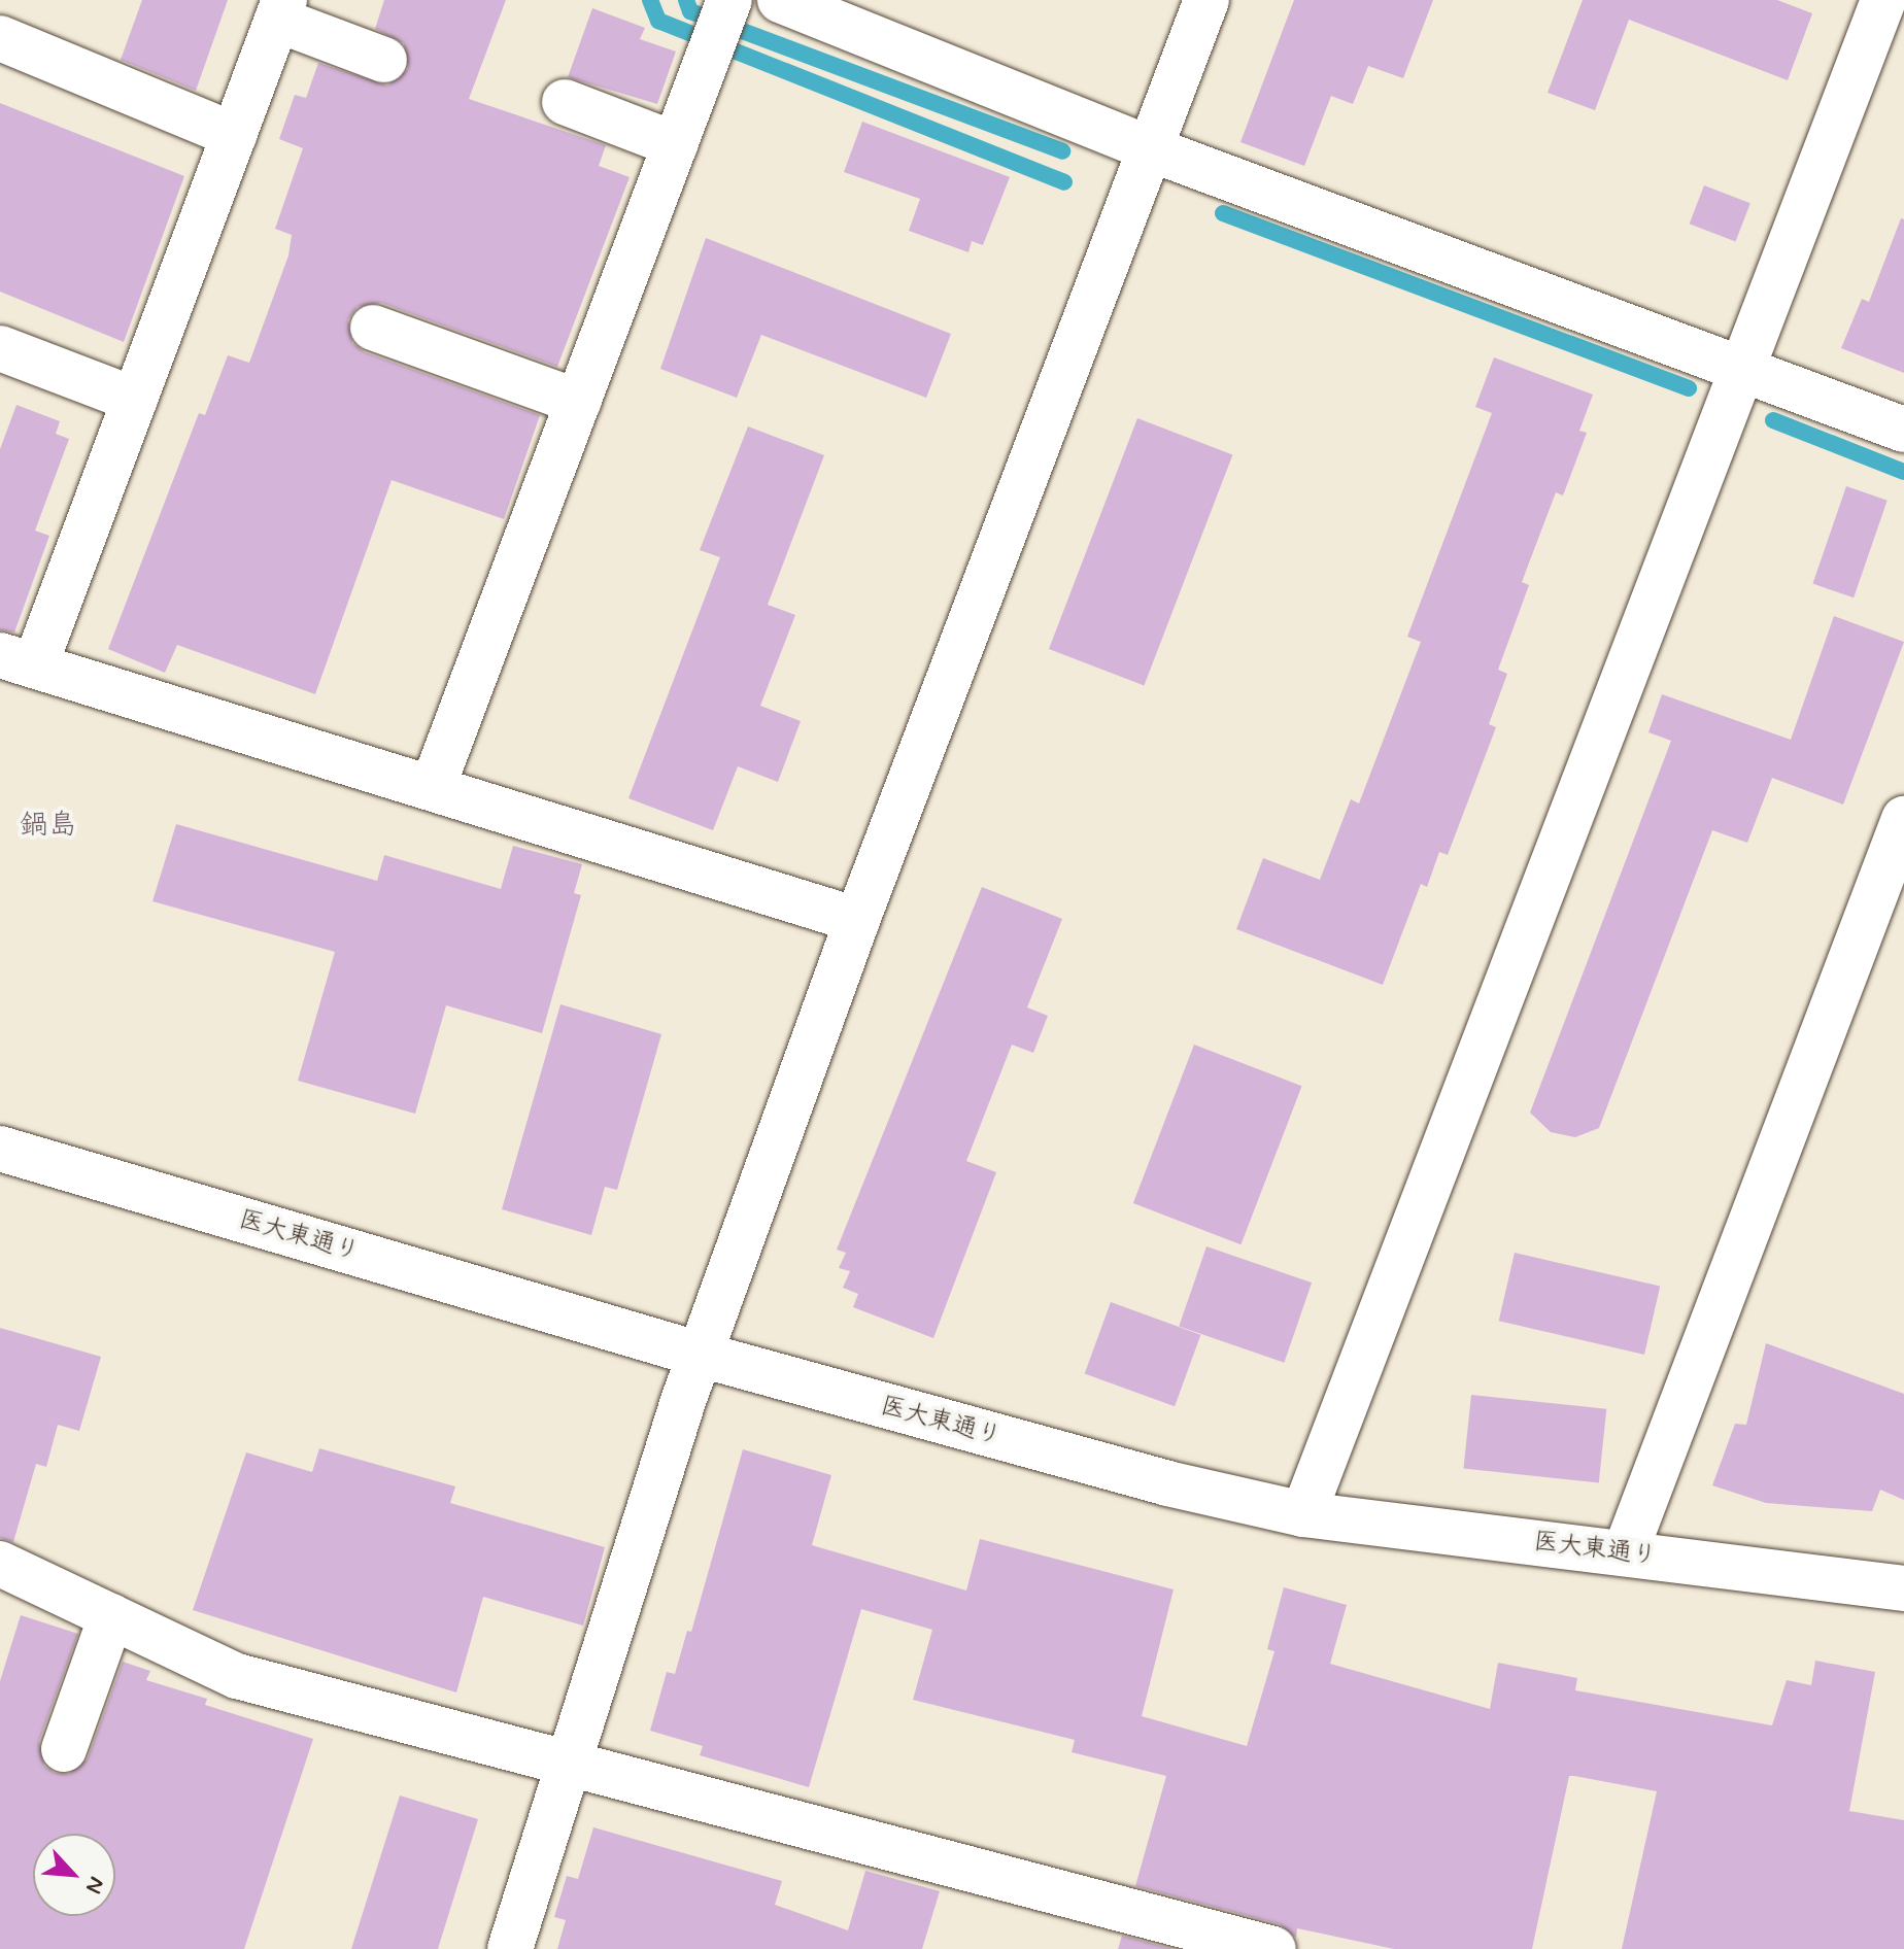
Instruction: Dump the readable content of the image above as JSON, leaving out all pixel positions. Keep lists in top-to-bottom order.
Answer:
{
  "streets": {
    "street": ["医大東通り"]
  },
  "districts": ["鍋島"],
  "north": "bottom right"
}
